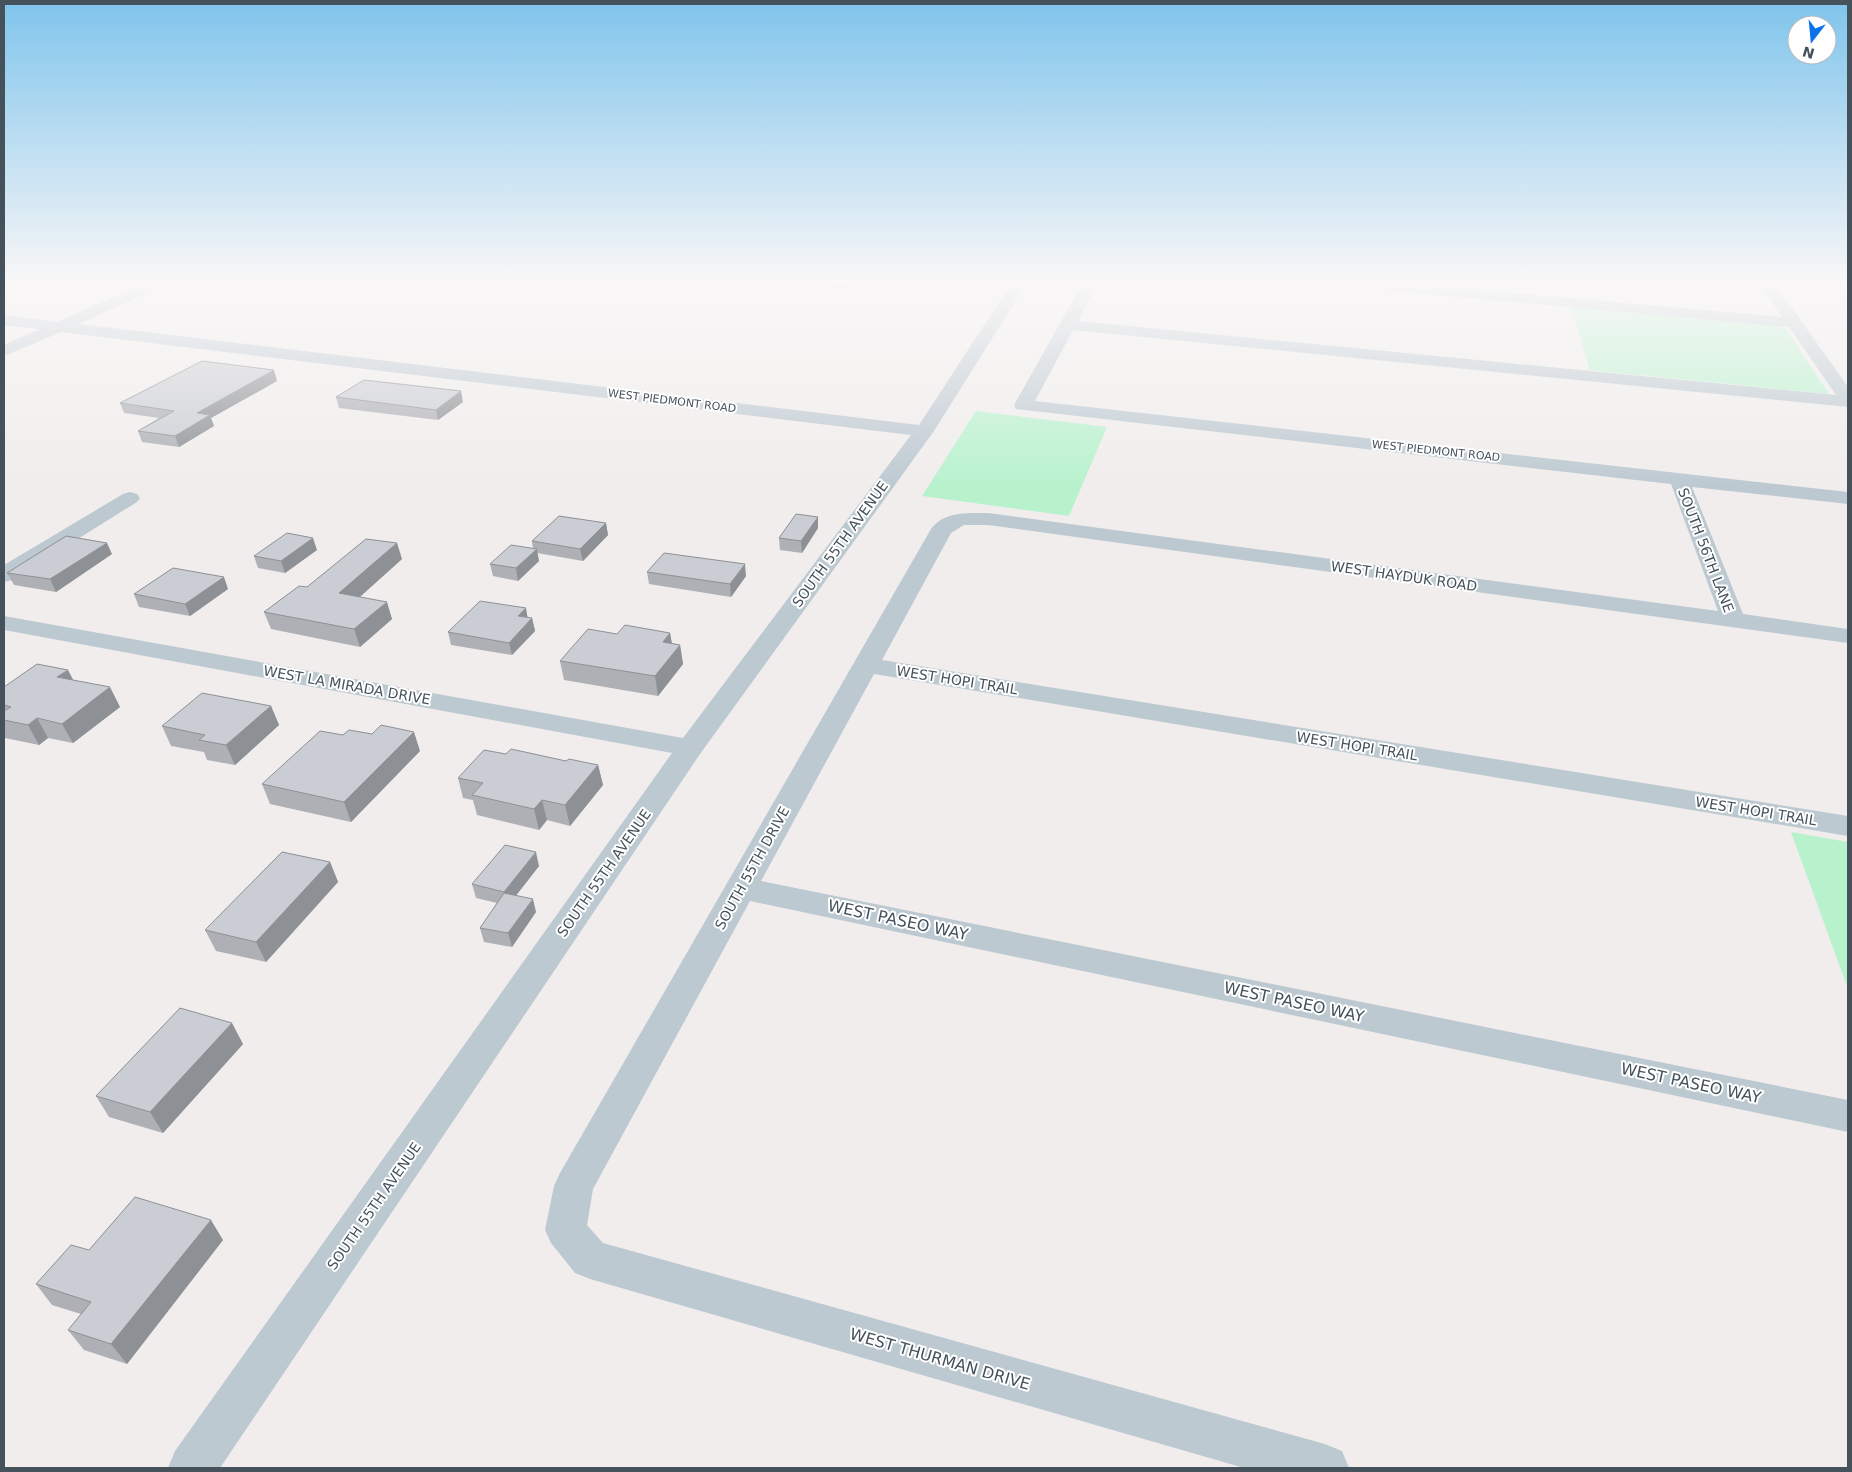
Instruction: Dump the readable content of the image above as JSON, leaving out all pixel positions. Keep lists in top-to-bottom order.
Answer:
{
  "streets": {
    "street": [
      "WEST PIEDMONT ROAD",
      "SOUTH 55TH AVENUE",
      "SOUTH 56TH LANE",
      "WEST HAYDUK ROAD",
      "WEST HOPI TRAIL",
      "WEST LA MIRADA DRIVE",
      "SOUTH 55TH DRIVE",
      "WEST PASEO WAY",
      "WEST THURMAN DRIVE"
    ]
  },
  "crossings": [
    ["WEST PIEDMONT ROAD", "SOUTH 55TH AVENUE"],
    ["WEST PIEDMONT ROAD", "SOUTH 56TH LANE"],
    ["SOUTH 55TH AVENUE", "WEST LA MIRADA DRIVE"],
    ["SOUTH 56TH LANE", "WEST HAYDUK ROAD"],
    ["WEST HAYDUK ROAD", "SOUTH 55TH DRIVE"],
    ["WEST HOPI TRAIL", "SOUTH 55TH DRIVE"],
    ["SOUTH 55TH DRIVE", "WEST PASEO WAY"],
    ["SOUTH 55TH DRIVE", "WEST THURMAN DRIVE"]
  ],
  "north": "bottom"
}
